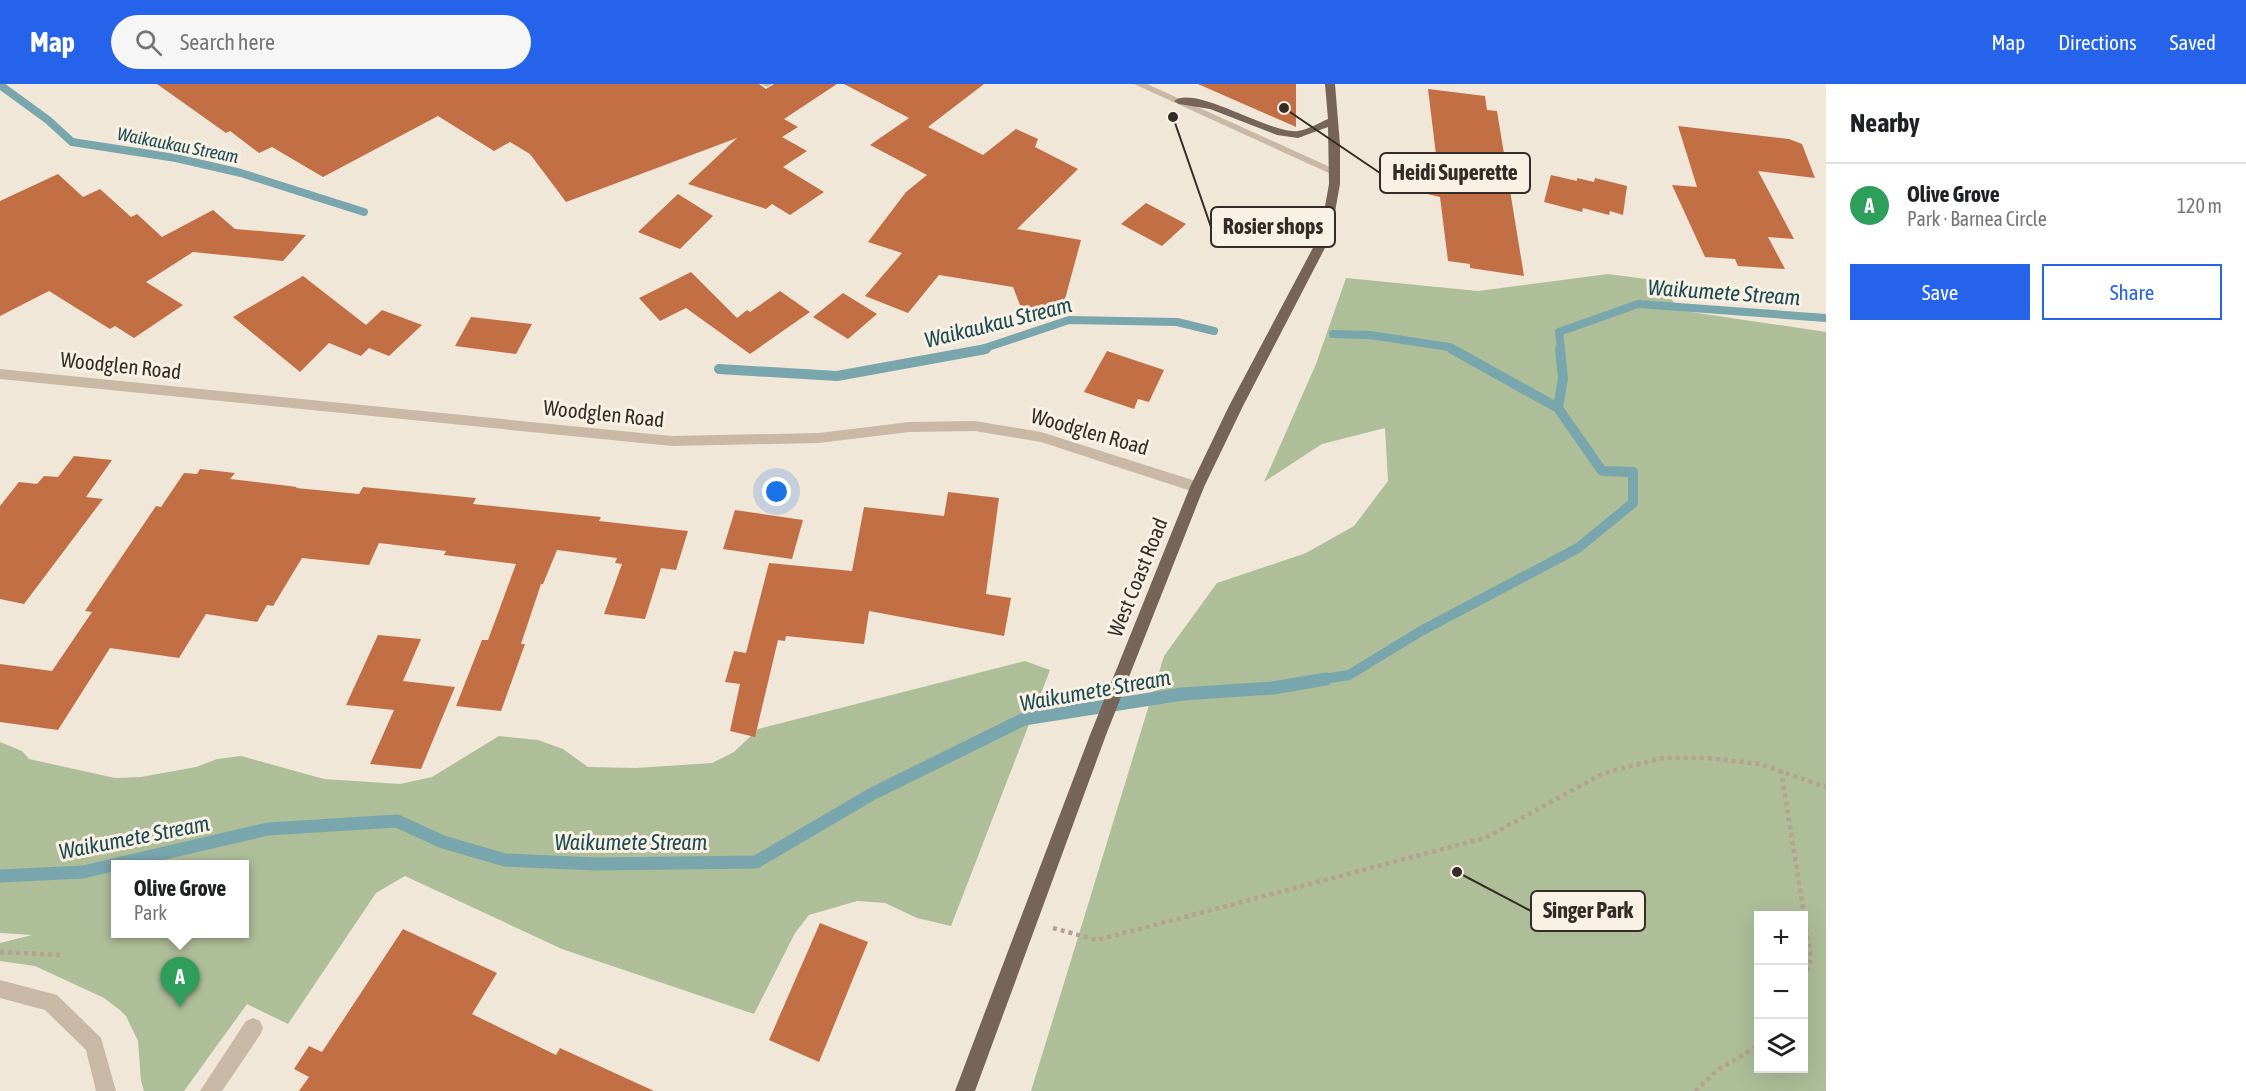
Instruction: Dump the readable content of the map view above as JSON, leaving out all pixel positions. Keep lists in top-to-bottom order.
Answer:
{
  "streets": {
    "main road": ["West Coast Road"],
    "street": ["Woodglen Road"]
  },
  "crossings": [
    ["Woodglen Road", "West Coast Road"]
  ],
  "water": ["Waikaukau Stream", "Waikumete Stream"],
  "places": ["Heidi Superette", "Rosier shops", "Singer Park"],
  "page": {
    "header": "Map",
    "search": "Search here",
    "nav": ["Map", "Directions", "Saved"],
    "heading": "Nearby",
    "list": [
      {
        "mark": "A",
        "name": "Olive Grove",
        "note": "Park · Barnea Circle",
        "value": "120 m"
      }
    ],
    "buttons": ["Save", "Share"],
    "popup": ["Olive Grove", "Park"],
    "map_buttons": ["+", "−"],
    "pins": "A"
  }
}
